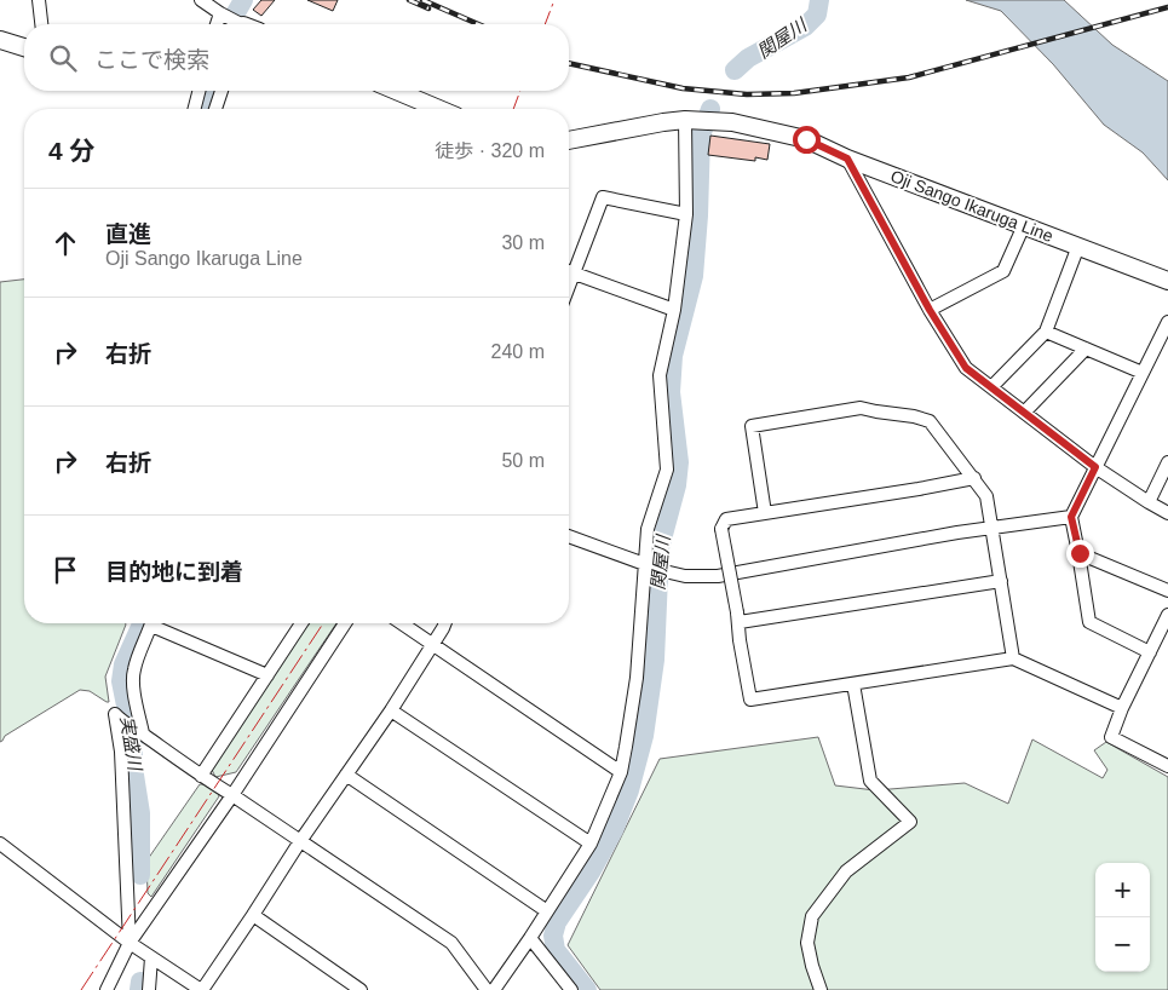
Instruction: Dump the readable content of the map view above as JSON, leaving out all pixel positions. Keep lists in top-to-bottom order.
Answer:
{
  "streets": {
    "main road": ["Oji Sango Ikaruga Line"]
  },
  "water": ["関屋川", "実盛川"],
  "page": {
    "search": "ここで検索",
    "heading": ["4 分", "徒歩 · 320 m"],
    "list": [
      ["直進", "Oji Sango Ikaruga Line", "30 m"],
      ["右折", "240 m"],
      ["右折", "50 m"],
      "目的地に到着"
    ],
    "map_buttons": ["+", "−"]
  }
}
